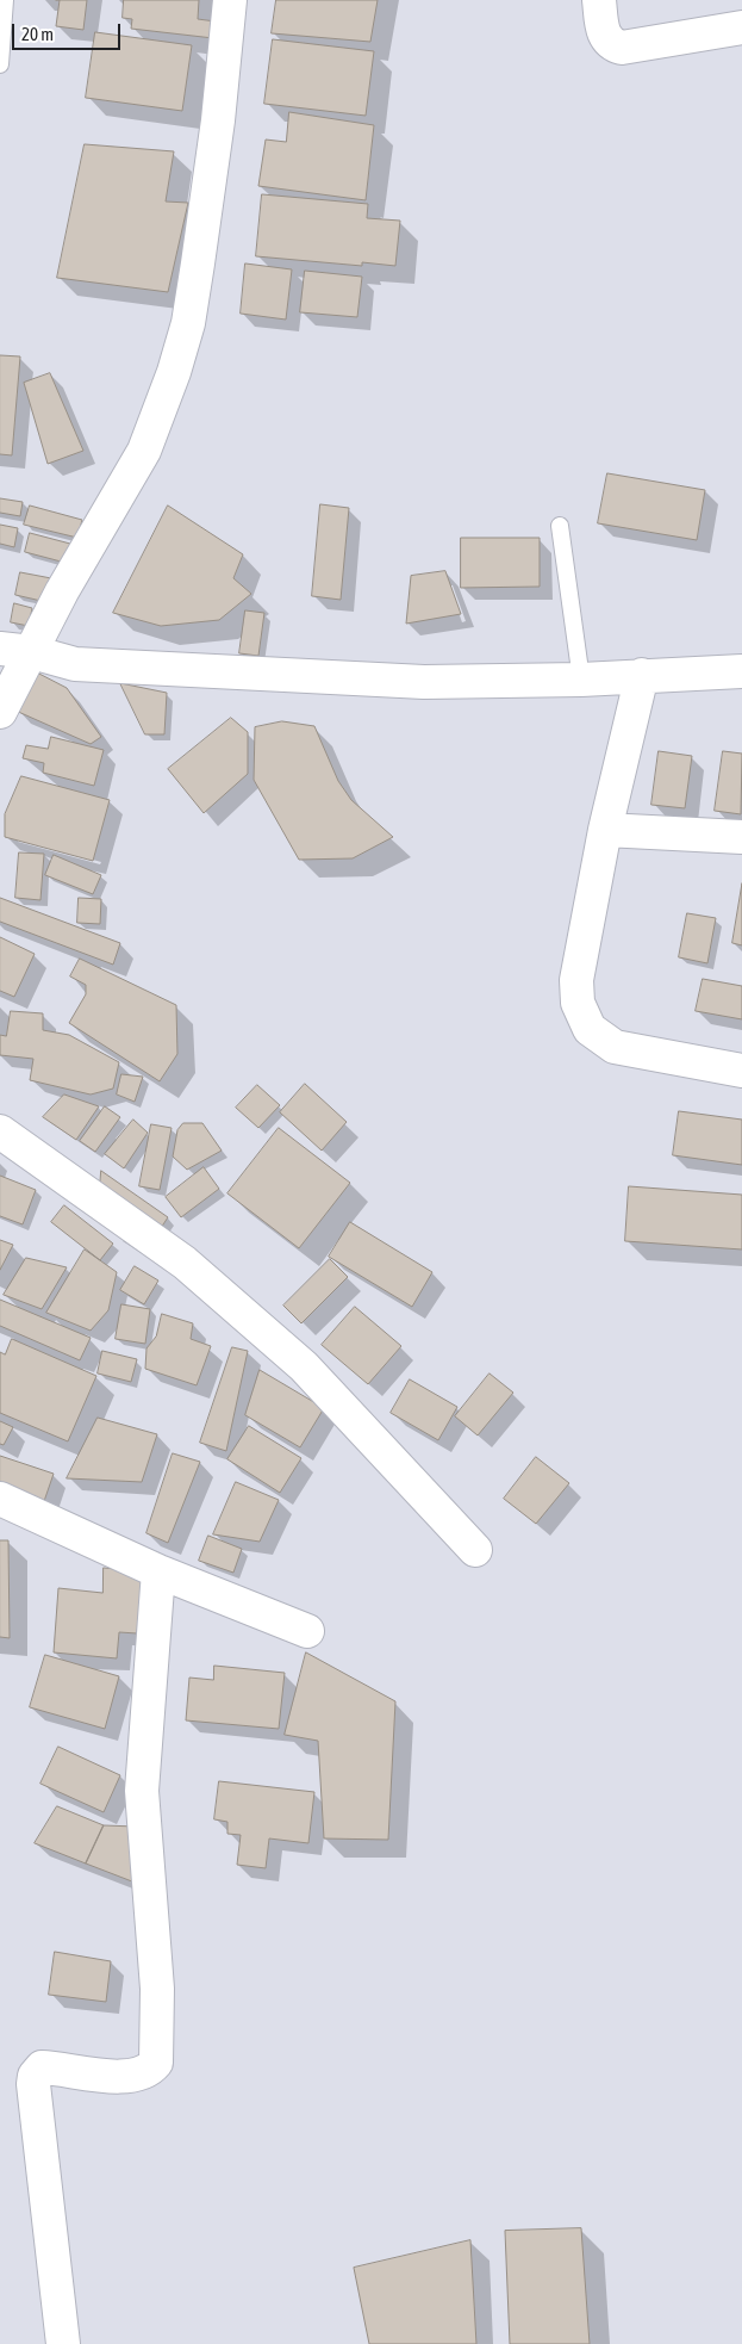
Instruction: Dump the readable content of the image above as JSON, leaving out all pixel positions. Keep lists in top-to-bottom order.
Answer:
{
  "scale_bar": "20 m"
}
